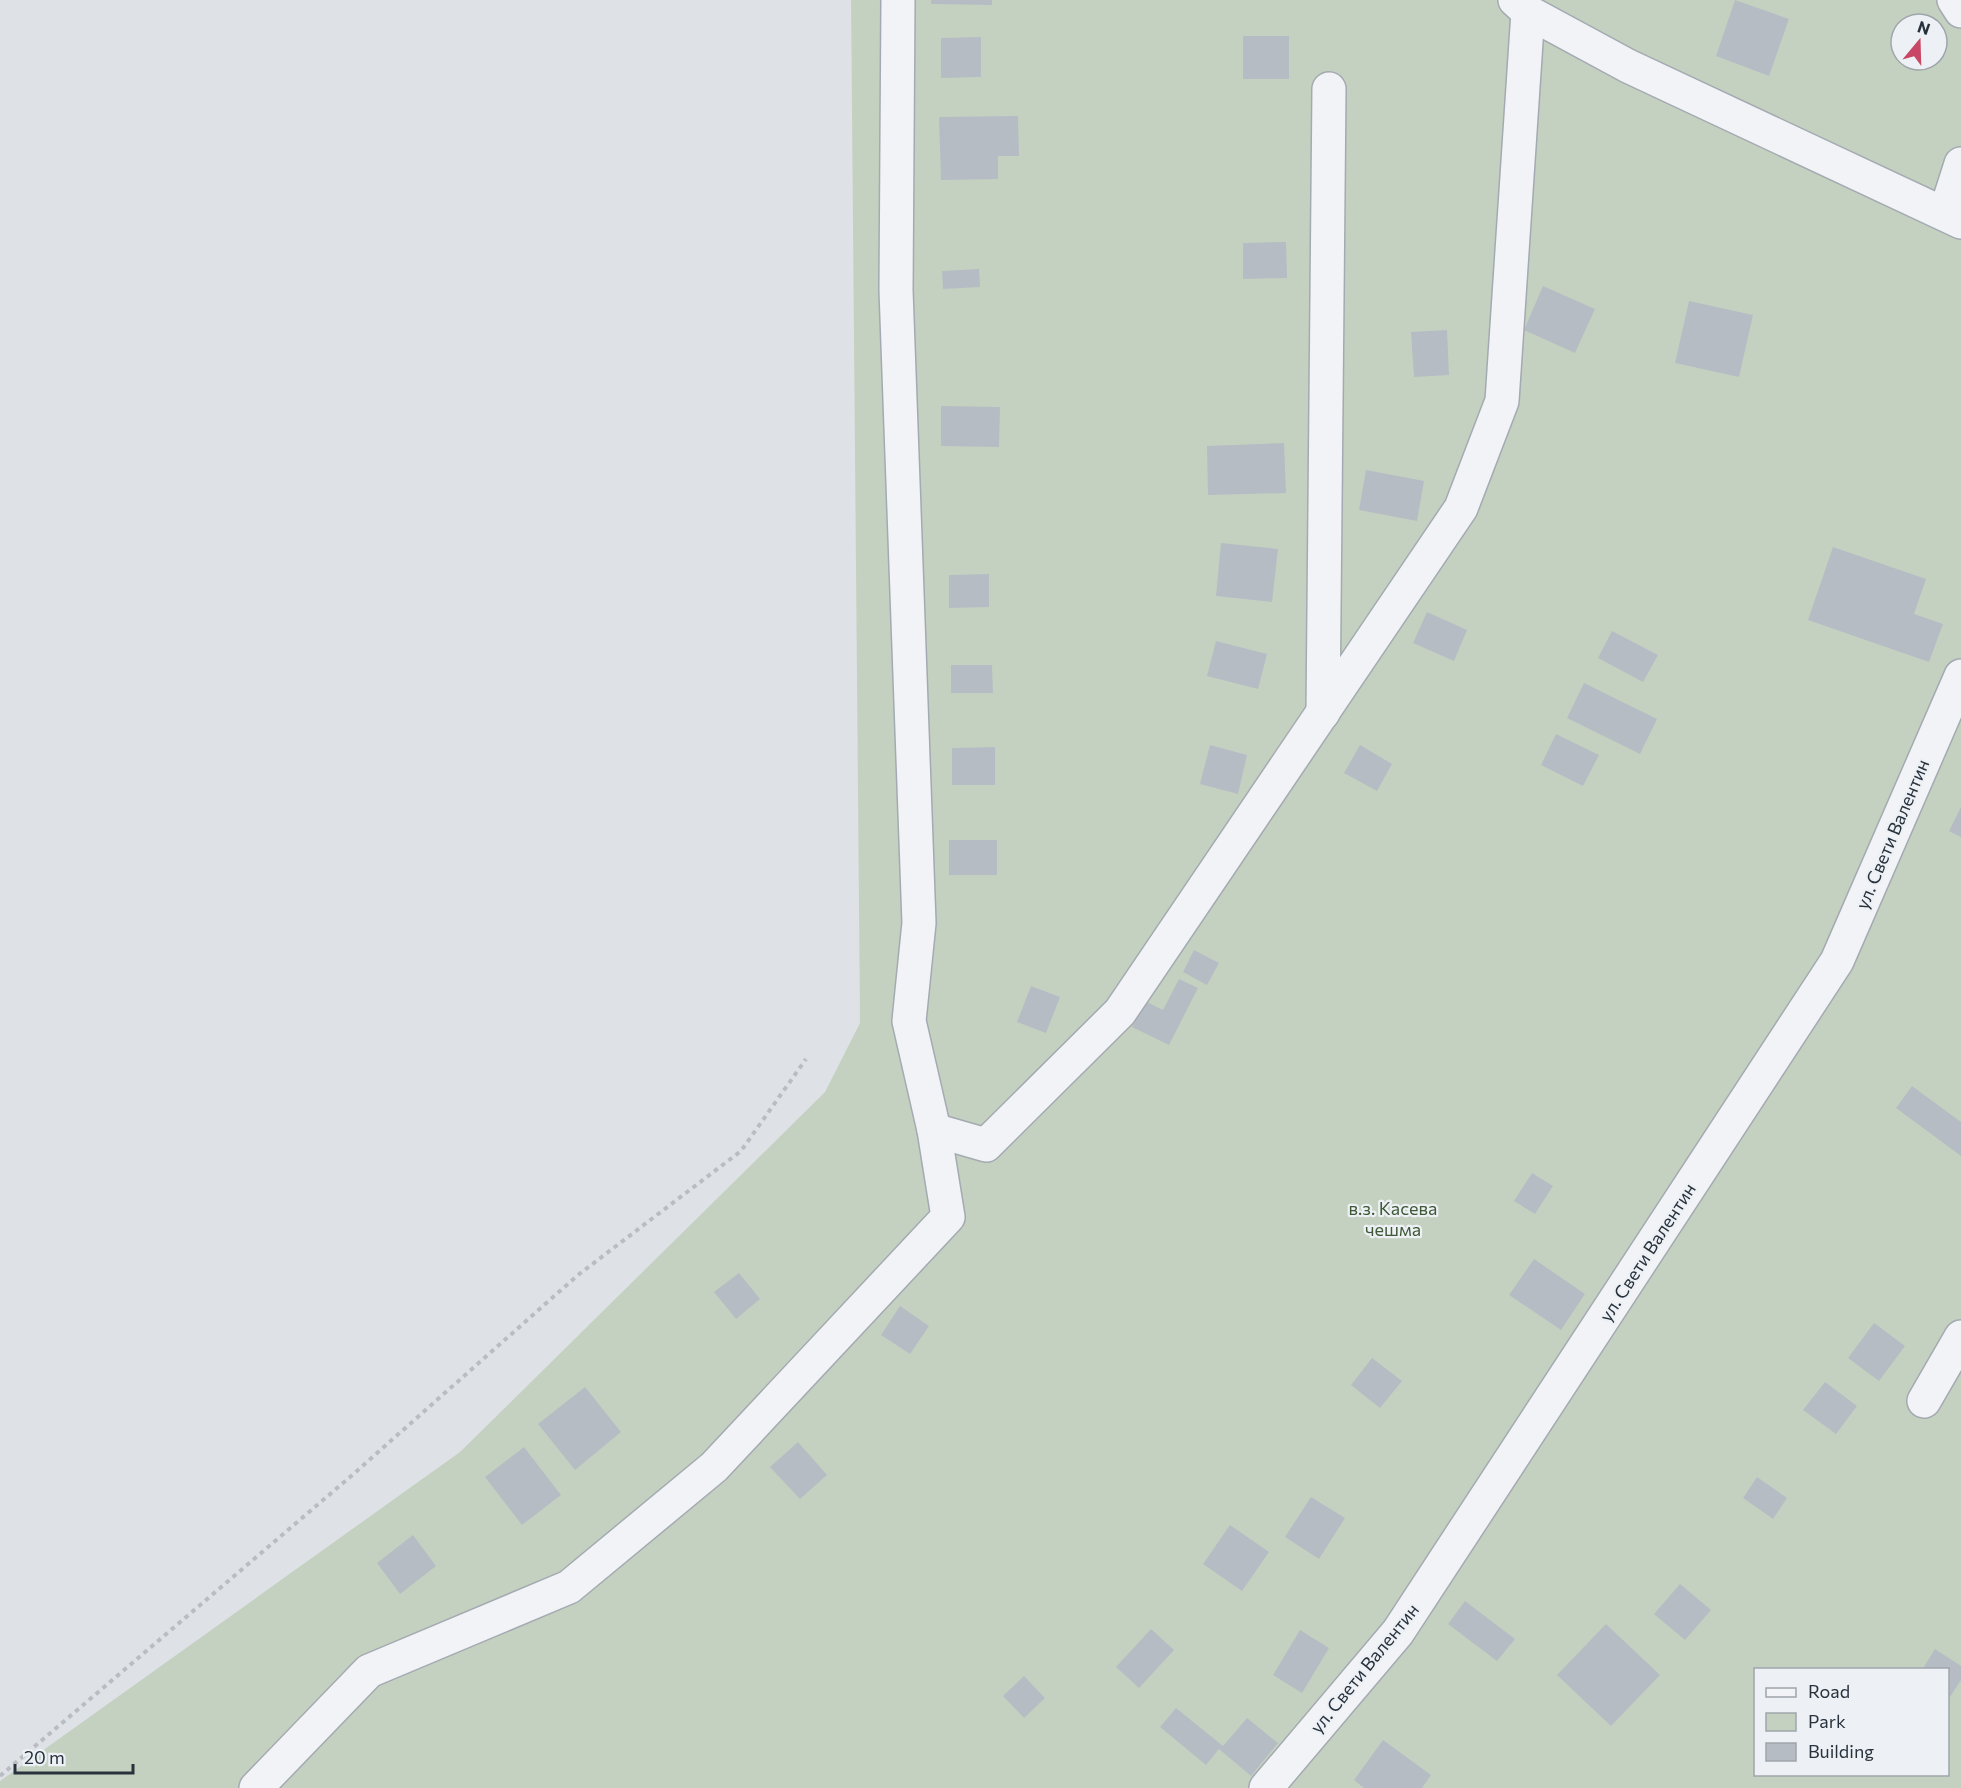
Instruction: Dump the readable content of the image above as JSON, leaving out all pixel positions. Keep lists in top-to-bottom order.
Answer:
{
  "streets": {
    "street": ["ул. Свети Валентин"]
  },
  "parks": ["в.з. Касева чешма"],
  "legend": ["Road", "Park", "Building"],
  "scale_bar": "20 m",
  "north": "top"
}
